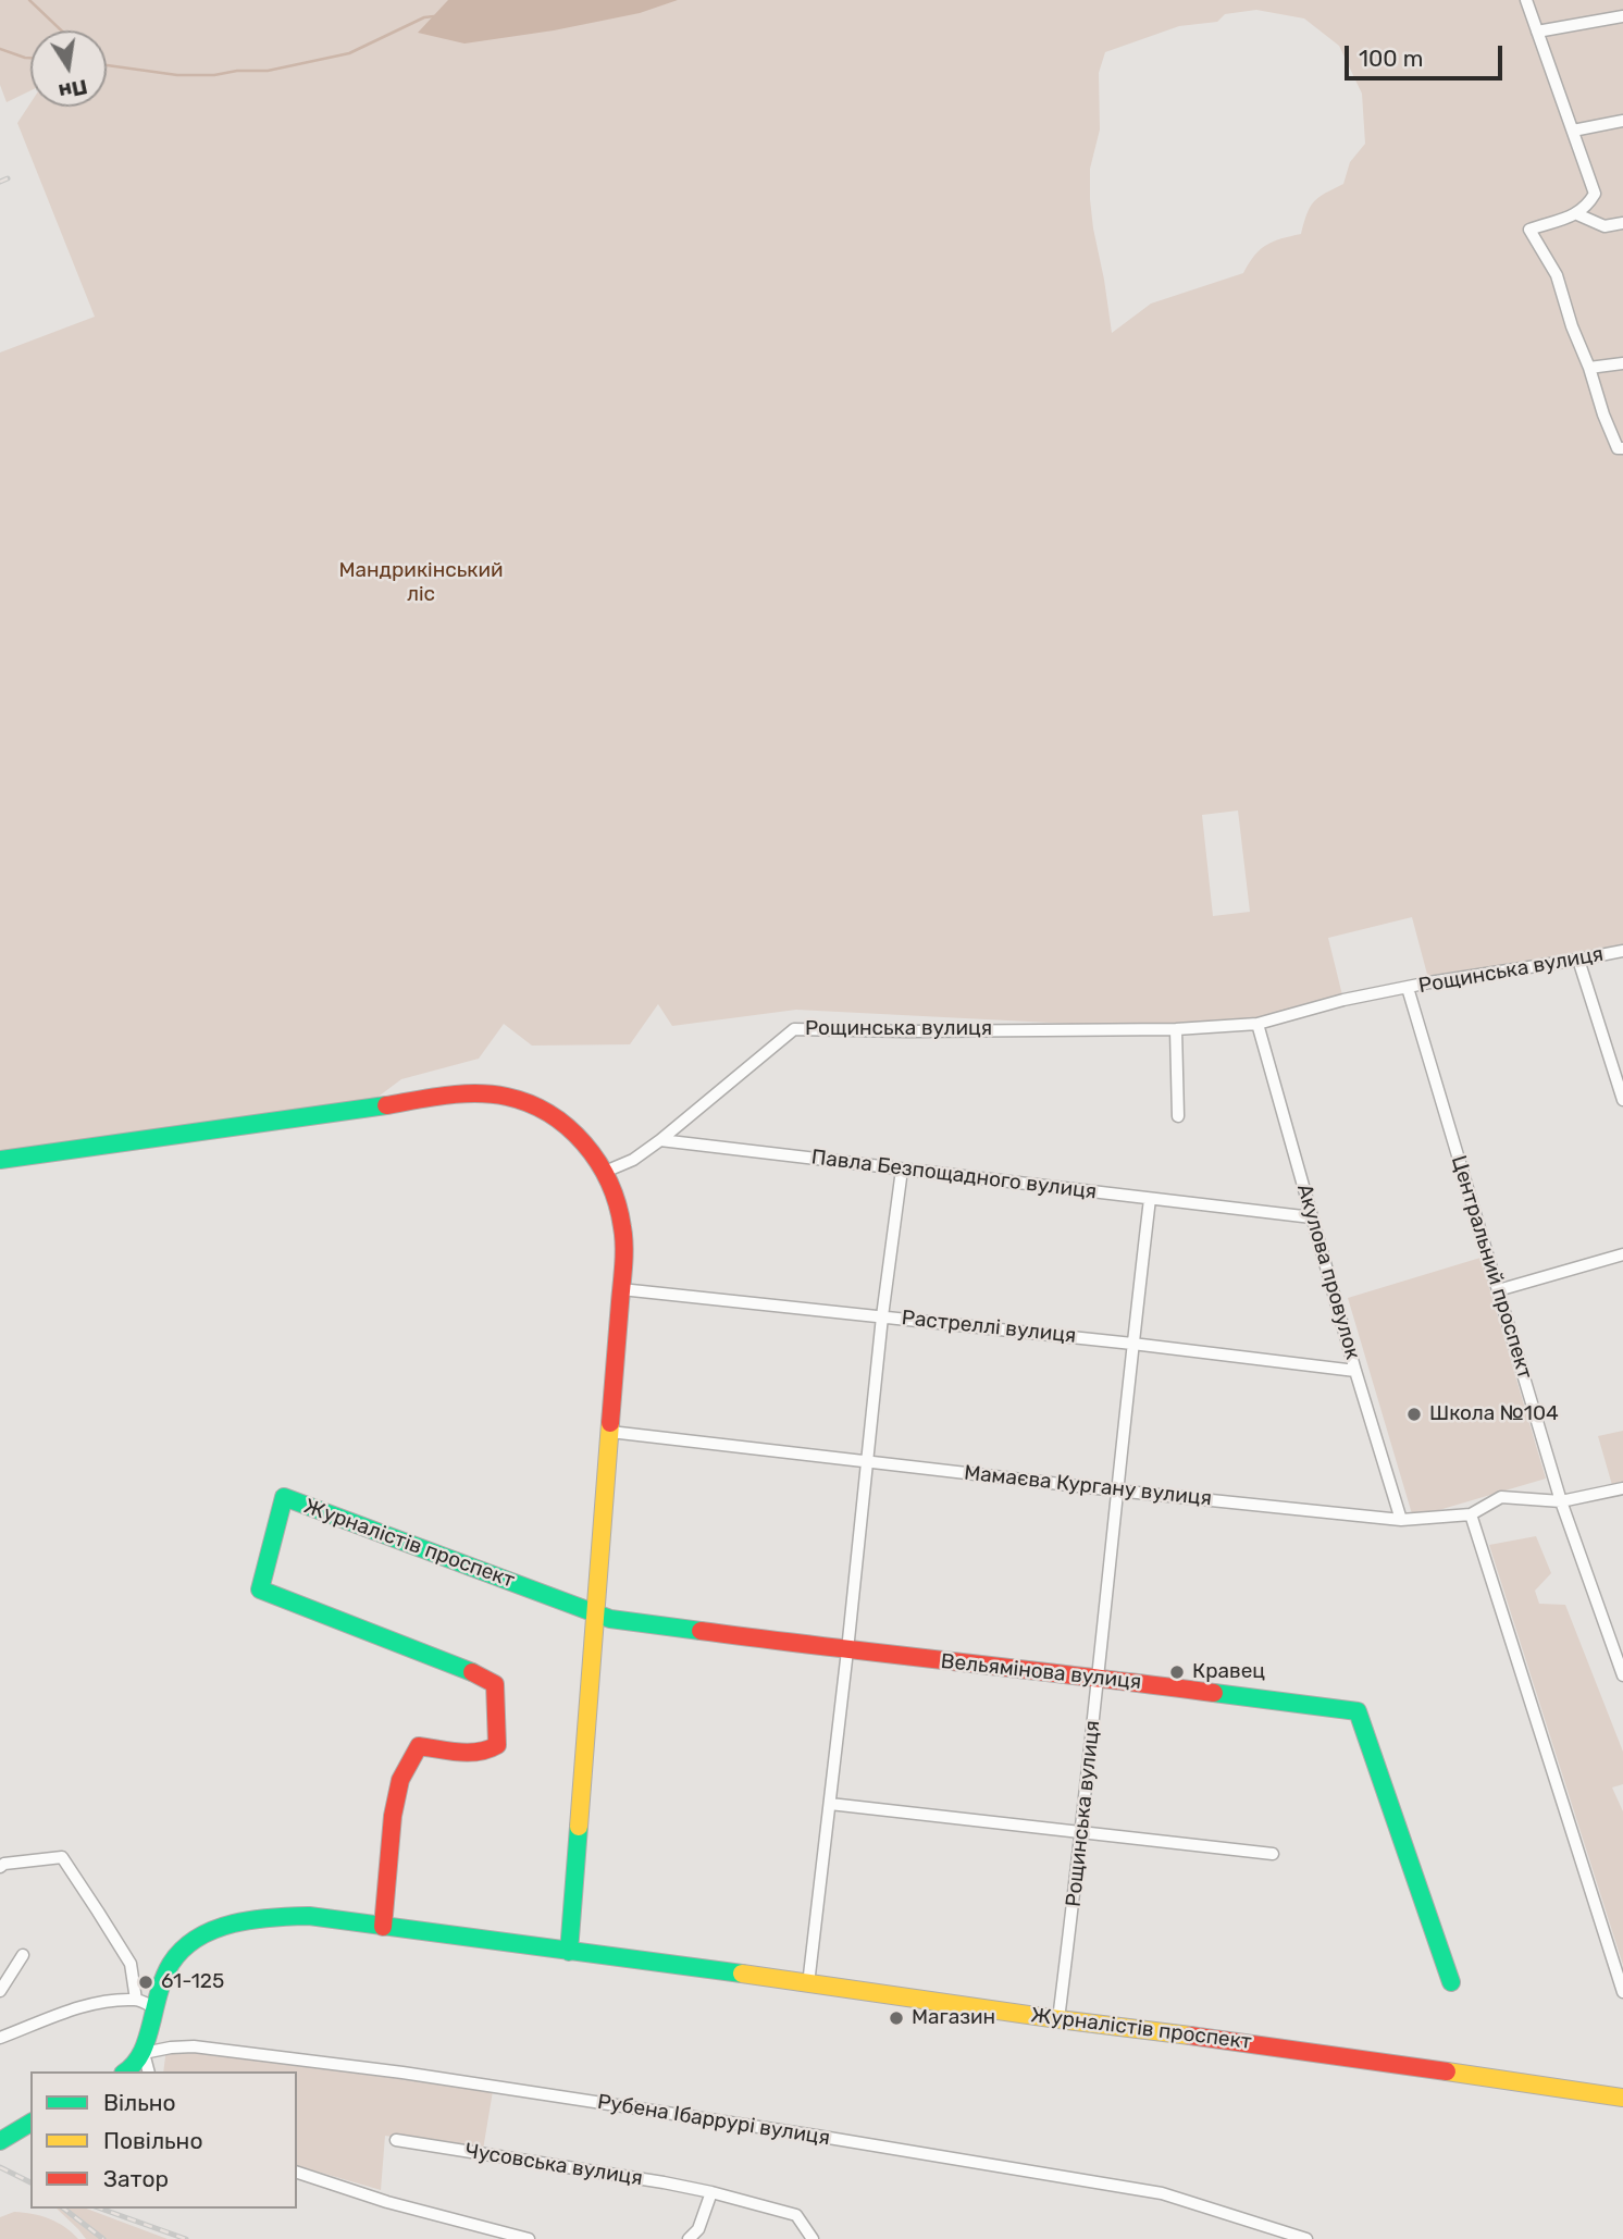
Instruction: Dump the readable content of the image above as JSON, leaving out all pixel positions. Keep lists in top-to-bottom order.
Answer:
{
  "streets": {
    "street": [
      "Рощинська вулиця",
      "Павла Безпощадного вулиця",
      "Центральний проспект",
      "Акулова провулок",
      "Растреллі вулиця",
      "Мамаєва Кургану вулиця",
      "Журналістів проспект",
      "Вельямінова вулиця",
      "Рубена Ібаррурі вулиця",
      "Чусовська вулиця"
    ]
  },
  "crossings": [
    ["Рощинська вулиця", "Павла Безпощадного вулиця"],
    ["Рощинська вулиця", "Центральний проспект"],
    ["Рощинська вулиця", "Акулова провулок"],
    ["Рощинська вулиця", "Растреллі вулиця"],
    ["Рощинська вулиця", "Мамаєва Кургану вулиця"],
    ["Рощинська вулиця", "Журналістів проспект"],
    ["Рощинська вулиця", "Вельямінова вулиця"],
    ["Павла Безпощадного вулиця", "Акулова провулок"],
    ["Центральний проспект", "Мамаєва Кургану вулиця"],
    ["Акулова провулок", "Растреллі вулиця"],
    ["Акулова провулок", "Мамаєва Кургану вулиця"],
    ["Журналістів проспект", "Вельямінова вулиця"],
    ["Журналістів проспект", "Рубена Ібаррурі вулиця"]
  ],
  "parks": ["Мандрикінський ліс"],
  "places": [
    "Школа №104",
    "Кравец",
    "61-125",
    "Магазин"
  ],
  "legend": ["Вільно", "Повільно", "Затор"],
  "scale_bar": "100 m",
  "north": "bottom"
}
